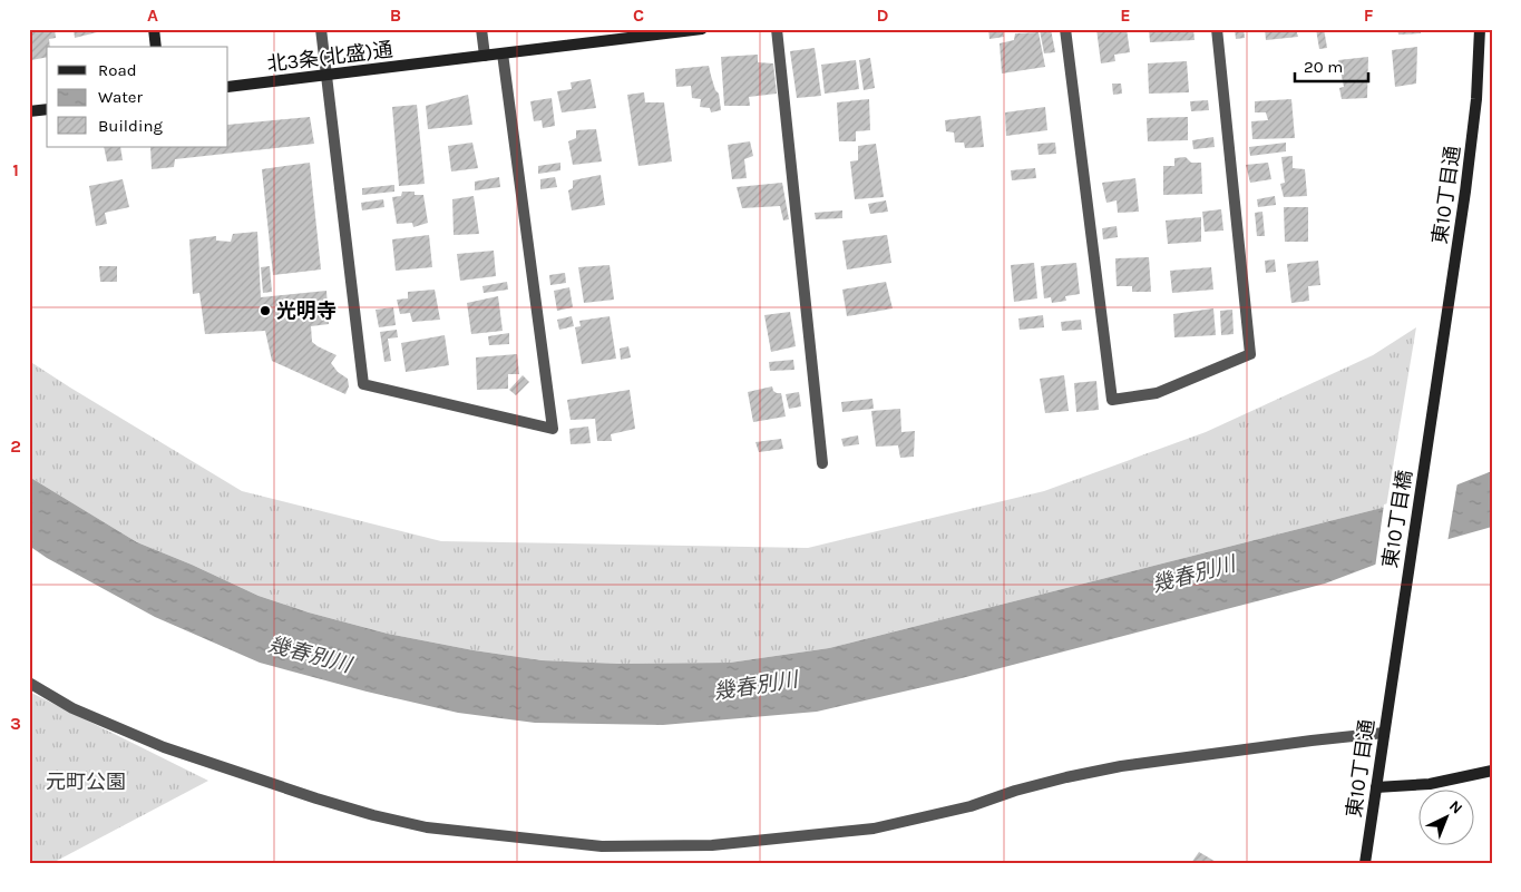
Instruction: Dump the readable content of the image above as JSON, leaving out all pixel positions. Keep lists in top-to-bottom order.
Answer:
{
  "streets": {
    "street": ["北3条(北盛)通", "東10丁目通", "東10丁目橋"]
  },
  "crossings": [
    ["東10丁目通", "東10丁目橋"]
  ],
  "water": ["幾春別川"],
  "parks": ["元町公園"],
  "places": ["光明寺"],
  "legend": ["Road", "Water", "Building"],
  "scale_bar": "20 m",
  "north": "top right",
  "grid": {
    "columns": [
      "A",
      "B",
      "C",
      "D",
      "E",
      "F"
    ],
    "rows": ["1", "2", "3"]
  }
}
